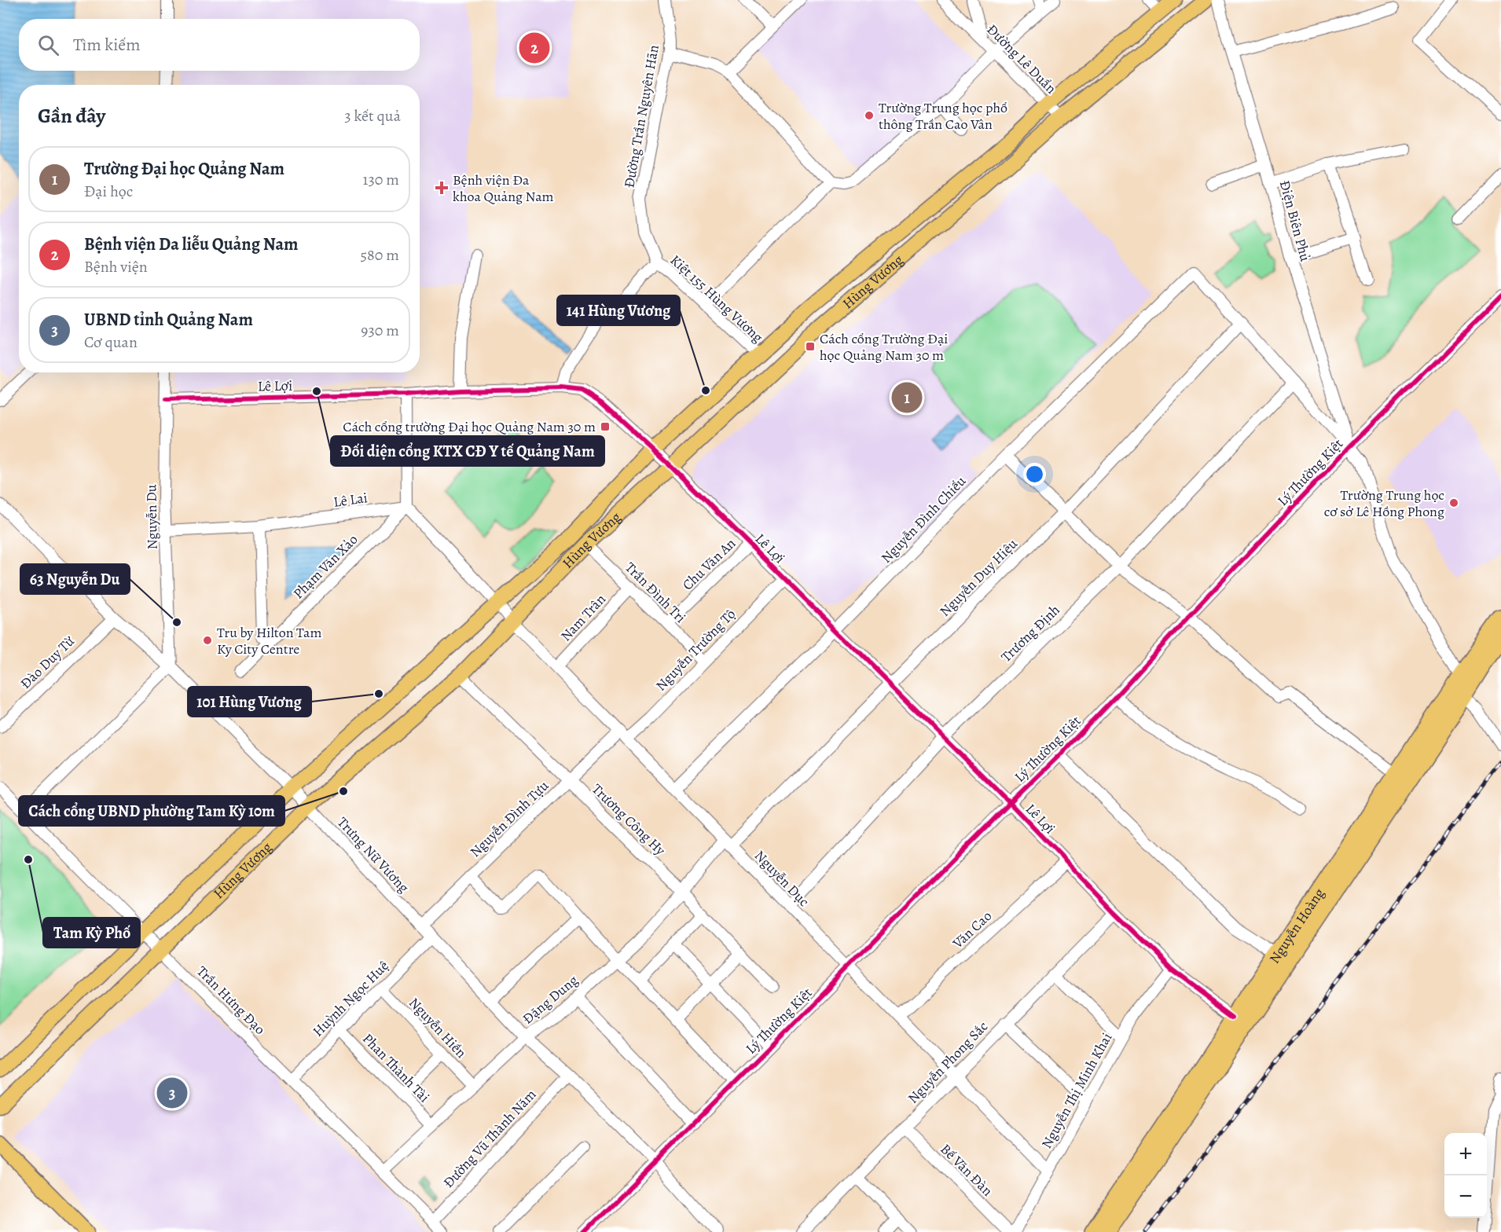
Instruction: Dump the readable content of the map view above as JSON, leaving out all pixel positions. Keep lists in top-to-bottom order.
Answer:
{
  "streets": {
    "highway": ["Nguyễn Hoàng"],
    "main road": ["Hùng Vương"],
    "street": [
      "Đường Lê Duẩn",
      "Đường Trần Nguyên Hãn",
      "Điện Biên Phủ",
      "Kiệt 155 Hùng Vương",
      "Lê Lợi",
      "Lý Thường Kiệt",
      "Lê Lai",
      "Nguyễn Du",
      "Nguyễn Đình Chiểu",
      "Chu Văn An",
      "Phạm Văn Xảo",
      "Nguyễn Duy Hiệu",
      "Trần Đình Tri",
      "Nam Trân",
      "Trương Định",
      "Nguyễn Trường Tộ",
      "Đào Duy Từ",
      "Nguyễn Đình Tựu",
      "Trương Công Hy",
      "Trưng Nữ Vương",
      "Nguyễn Dục",
      "Văn Cao",
      "Huỳnh Ngọc Huệ",
      "Đặng Dung",
      "Trần Hưng Đạo",
      "Nguyễn Hiền",
      "Nguyễn Phong Sắc",
      "Phan Thành Tài",
      "Nguyễn Thị Minh Khai",
      "Đường Vũ Thành Năm",
      "Bế Văn Đàn"
    ]
  },
  "crossings": [
    ["Đường Lê Duẩn", "Hùng Vương"],
    ["Đường Trần Nguyên Hãn", "Kiệt 155 Hùng Vương"],
    ["Điện Biên Phủ", "Lý Thường Kiệt"],
    ["Hùng Vương", "Kiệt 155 Hùng Vương"],
    ["Hùng Vương", "Lê Lợi"],
    ["Hùng Vương", "Trần Đình Tri"],
    ["Hùng Vương", "Trương Công Hy"],
    ["Hùng Vương", "Trưng Nữ Vương"],
    ["Hùng Vương", "Nguyễn Dục"],
    ["Hùng Vương", "Trần Hưng Đạo"],
    ["Lê Lợi", "Lý Thường Kiệt"],
    ["Lê Lợi", "Nguyễn Du"],
    ["Lê Lợi", "Nguyễn Đình Chiểu"],
    ["Lê Lợi", "Chu Văn An"],
    ["Lê Lợi", "Nguyễn Duy Hiệu"],
    ["Lê Lợi", "Trương Định"],
    ["Lê Lợi", "Nguyễn Trường Tộ"],
    ["Lê Lợi", "Nguyễn Hoàng"],
    ["Lê Lợi", "Văn Cao"],
    ["Lê Lợi", "Nguyễn Phong Sắc"],
    ["Lê Lợi", "Nguyễn Thị Minh Khai"],
    ["Lý Thường Kiệt", "Trưng Nữ Vương"],
    ["Lý Thường Kiệt", "Nguyễn Dục"],
    ["Lê Lai", "Nguyễn Du"],
    ["Lê Lai", "Phạm Văn Xảo"],
    ["Nguyễn Du", "Trưng Nữ Vương"],
    ["Nguyễn Đình Chiểu", "Nguyễn Duy Hiệu"],
    ["Nguyễn Đình Chiểu", "Nguyễn Dục"],
    ["Chu Văn An", "Trần Đình Tri"],
    ["Nguyễn Duy Hiệu", "Nguyễn Dục"],
    ["Nguyễn Duy Hiệu", "Đặng Dung"],
    ["Trần Đình Tri", "Nam Trân"],
    ["Trần Đình Tri", "Nguyễn Trường Tộ"],
    ["Nam Trân", "Nguyễn Dục"],
    ["Trương Định", "Nguyễn Dục"],
    ["Nguyễn Trường Tộ", "Nguyễn Đình Tựu"],
    ["Nguyễn Trường Tộ", "Nguyễn Dục"],
    ["Đào Duy Từ", "Trưng Nữ Vương"],
    ["Nguyễn Đình Tựu", "Trương Công Hy"],
    ["Nguyễn Đình Tựu", "Trưng Nữ Vương"],
    ["Nguyễn Đình Tựu", "Nguyễn Dục"],
    ["Trương Công Hy", "Đặng Dung"],
    ["Trưng Nữ Vương", "Huỳnh Ngọc Huệ"],
    ["Trưng Nữ Vương", "Đặng Dung"],
    ["Trưng Nữ Vương", "Đường Vũ Thành Năm"],
    ["Nguyễn Dục", "Văn Cao"],
    ["Nguyễn Dục", "Đặng Dung"],
    ["Nguyễn Dục", "Nguyễn Phong Sắc"],
    ["Nguyễn Dục", "Nguyễn Thị Minh Khai"],
    ["Huỳnh Ngọc Huệ", "Trần Hưng Đạo"],
    ["Huỳnh Ngọc Huệ", "Nguyễn Hiền"],
    ["Huỳnh Ngọc Huệ", "Phan Thành Tài"],
    ["Đặng Dung", "Trần Hưng Đạo"],
    ["Đặng Dung", "Nguyễn Hiền"],
    ["Đặng Dung", "Phan Thành Tài"],
    ["Trần Hưng Đạo", "Đường Vũ Thành Năm"],
    ["Nguyễn Phong Sắc", "Bế Văn Đàn"]
  ],
  "places": {
    "other": [
      "Trường Trung học phổ thông Trần Cao Vân",
      "141 Hùng Vương",
      "Đối diện cổng KTX CĐ Y tế Quảng Nam",
      "Trường Trung học cơ sở Lê Hồng Phong",
      "63 Nguyễn Du",
      "Tru by Hilton Tam Ky City Centre",
      "101 Hùng Vương",
      "Cách cổng UBND phường Tam Kỳ 10m",
      "Tam Kỳ Phố"
    ],
    "health": ["Bệnh viện Đa khoa Quảng Nam"],
    "transit": ["Cách cổng Trường Đại học Quảng Nam 30 m", "Cách cổng trường Đại học Quảng Nam 30 m"]
  },
  "page": {
    "search": "Tìm kiếm",
    "pins": ["2", "1", "3"],
    "heading": ["Gần đây", "3 kết quả"],
    "list": [
      {
        "mark": "1",
        "name": "Trường Đại học Quảng Nam",
        "note": "Đại học",
        "value": "130 m"
      },
      {
        "mark": "2",
        "name": "Bệnh viện Da liễu Quảng Nam",
        "note": "Bệnh viện",
        "value": "580 m"
      },
      {
        "mark": "3",
        "name": "UBND tỉnh Quảng Nam",
        "note": "Cơ quan",
        "value": "930 m"
      }
    ],
    "map_buttons": ["+", "−"]
  }
}
